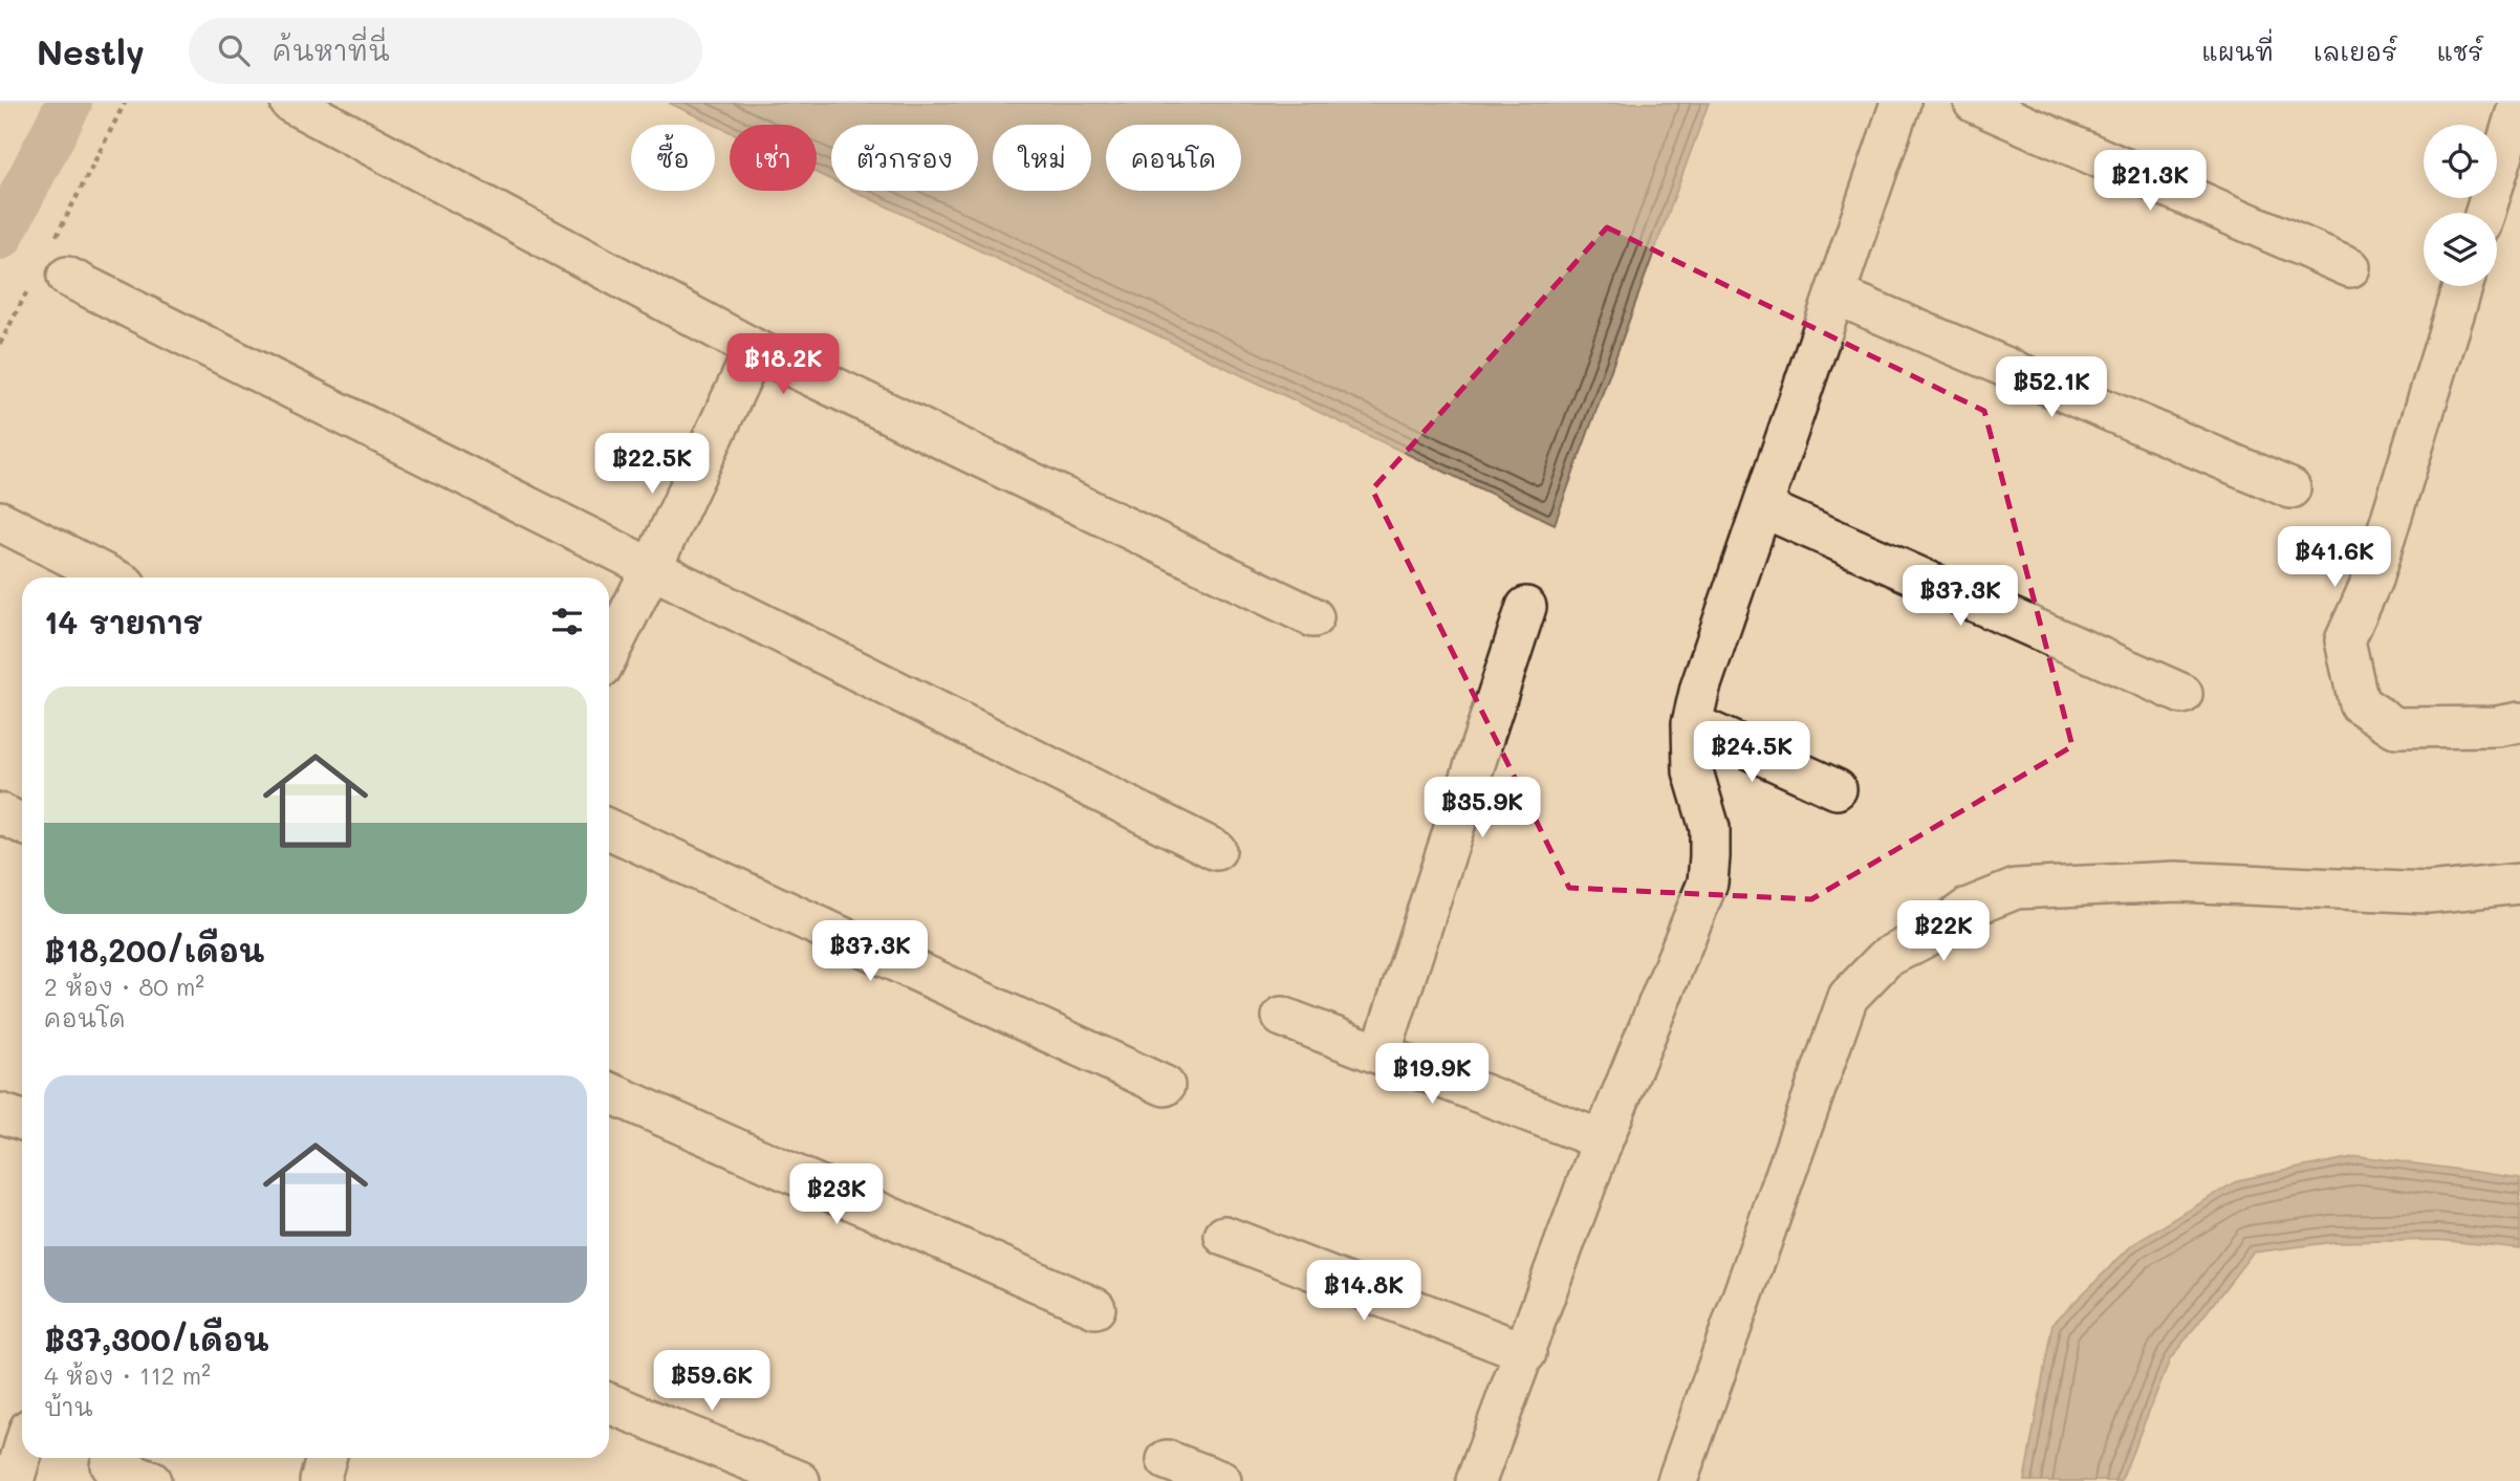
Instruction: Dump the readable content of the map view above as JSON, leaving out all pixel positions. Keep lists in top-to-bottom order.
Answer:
{
  "page": {
    "header": "Nestly",
    "search": "ค้นหาที่นี่",
    "nav": ["แผนที่", "เลเยอร์", "แชร์"],
    "chip": [
      "ซื้อ",
      "เช่า",
      "ตัวกรอง",
      "ใหม่",
      "คอนโด"
    ],
    "price": [
      "฿21.3K",
      "฿18.2K",
      "฿52.1K",
      "฿22.5K",
      "฿41.6K",
      "฿37.3K",
      "฿24.5K",
      "฿35.9K",
      "฿22K",
      "฿37.3K",
      "฿19.9K",
      "฿23K",
      "฿14.8K",
      "฿59.6K"
    ],
    "heading": "14 รายการ",
    "list": [
      {
        "name": "฿18,200/เดือน",
        "note": "2 ห้อง · 80 m² · คอนโด"
      },
      {
        "name": "฿37,300/เดือน",
        "note": "4 ห้อง · 112 m² · บ้าน"
      }
    ]
  }
}
